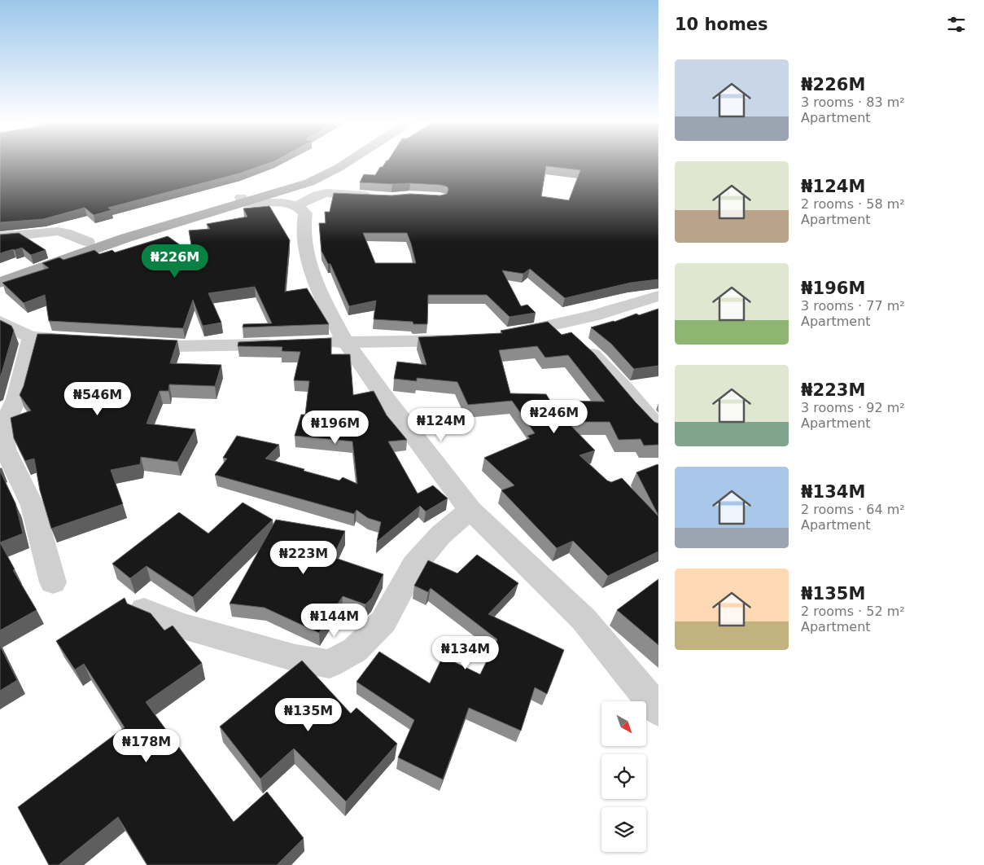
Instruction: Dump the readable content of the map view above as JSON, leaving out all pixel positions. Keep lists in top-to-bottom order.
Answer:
{
  "north": "bottom right",
  "page": {
    "heading": "10 homes",
    "list": [
      {
        "name": "₦226M",
        "note": "3 rooms · 83 m² · Apartment"
      },
      {
        "name": "₦124M",
        "note": "2 rooms · 58 m² · Apartment"
      },
      {
        "name": "₦196M",
        "note": "3 rooms · 77 m² · Apartment"
      },
      {
        "name": "₦223M",
        "note": "3 rooms · 92 m² · Apartment"
      },
      {
        "name": "₦134M",
        "note": "2 rooms · 64 m² · Apartment"
      },
      {
        "name": "₦135M",
        "note": "2 rooms · 52 m² · Apartment"
      }
    ],
    "price": [
      "₦226M",
      "₦546M",
      "₦246M",
      "₦124M",
      "₦196M",
      "₦223M",
      "₦144M",
      "₦134M",
      "₦135M",
      "₦178M"
    ]
  }
}
